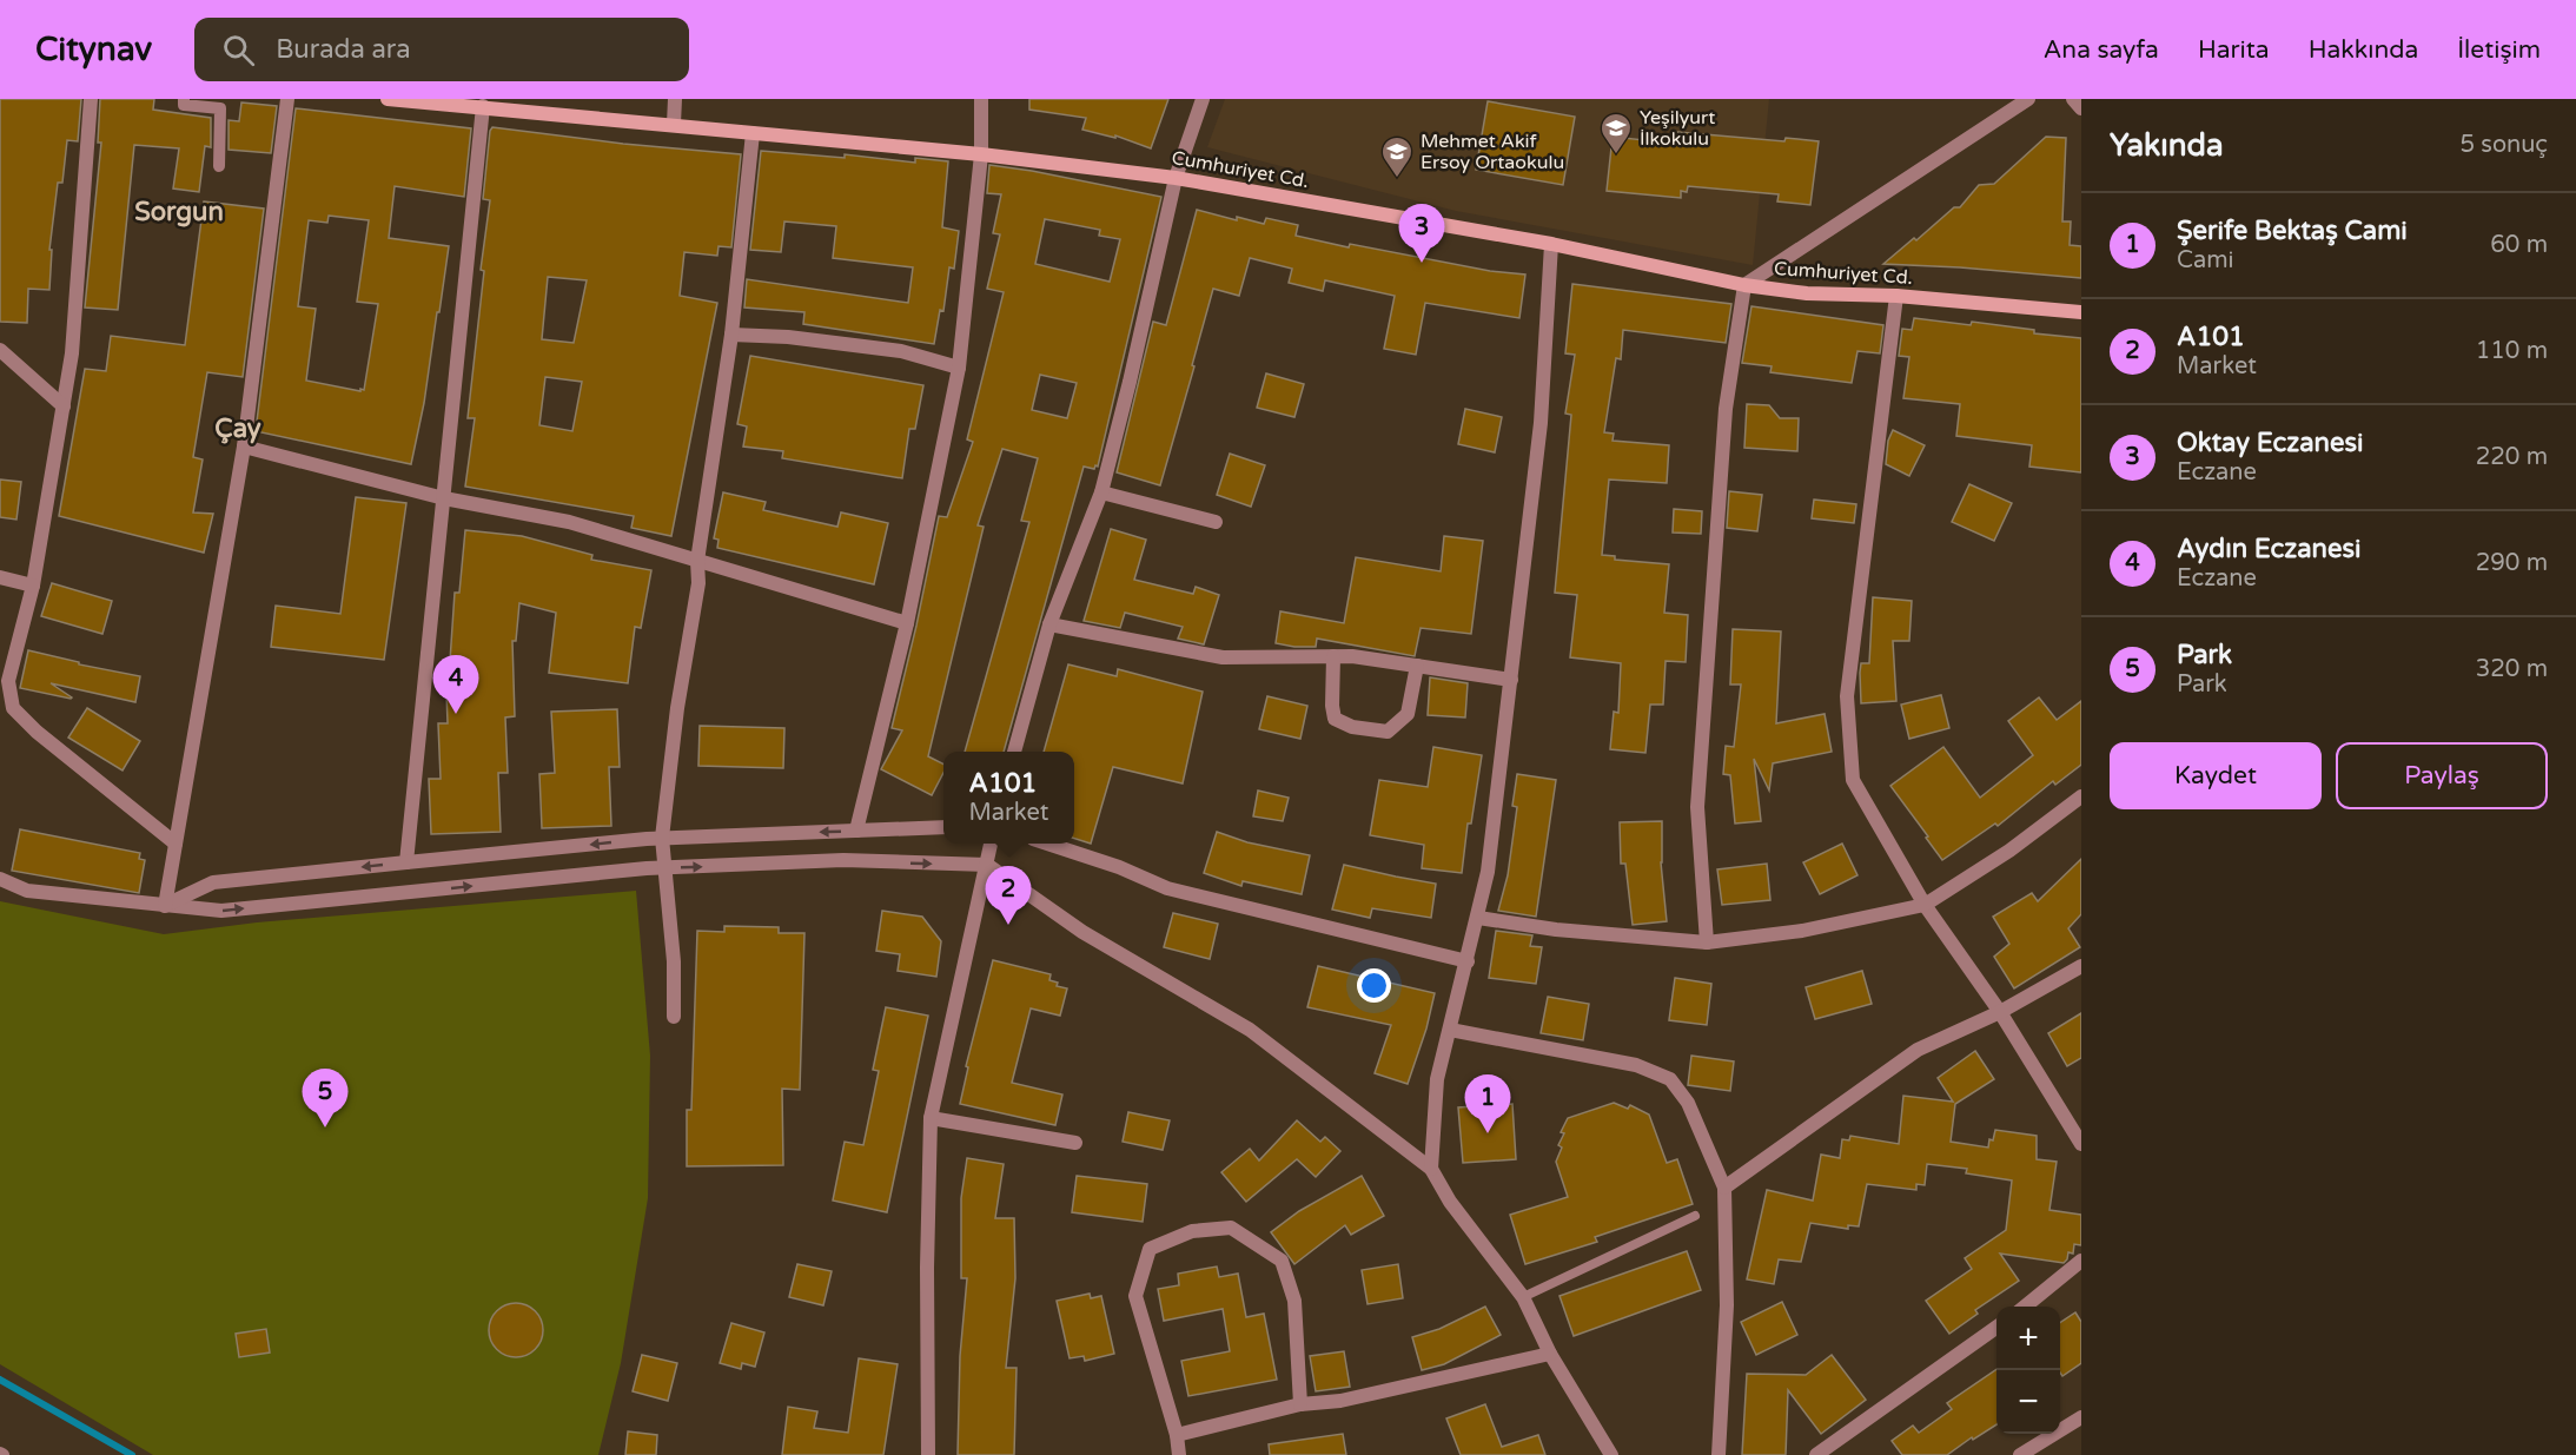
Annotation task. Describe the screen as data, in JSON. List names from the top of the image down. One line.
{"streets":{"main road":["Cumhuriyet Cd."]},"districts":["Sorgun","Çay"],"places":{"school or university":["Yeşilyurt İlkokulu","Mehmet Akif Ersoy Ortaokulu"]},"page":{"header":"Citynav","search":"Burada ara","nav":["Ana sayfa","Harita","Hakkında","İletişim"],"heading":["Yakında","5 sonuç"],"list":[{"mark":"1","name":"Şerife Bektaş Cami","note":"Cami","value":"60 m"},{"mark":"2","name":"A101","note":"Market","value":"110 m"},{"mark":"3","name":"Oktay Eczanesi","note":"Eczane","value":"220 m"},{"mark":"4","name":"Aydın Eczanesi","note":"Eczane","value":"290 m"},{"mark":"5","name":"Park","note":"Park","value":"320 m"}],"pins":["3","4","2","5","1"],"buttons":["Kaydet","Paylaş"],"popup":["A101","Market"],"map_buttons":["+","−"]}}
